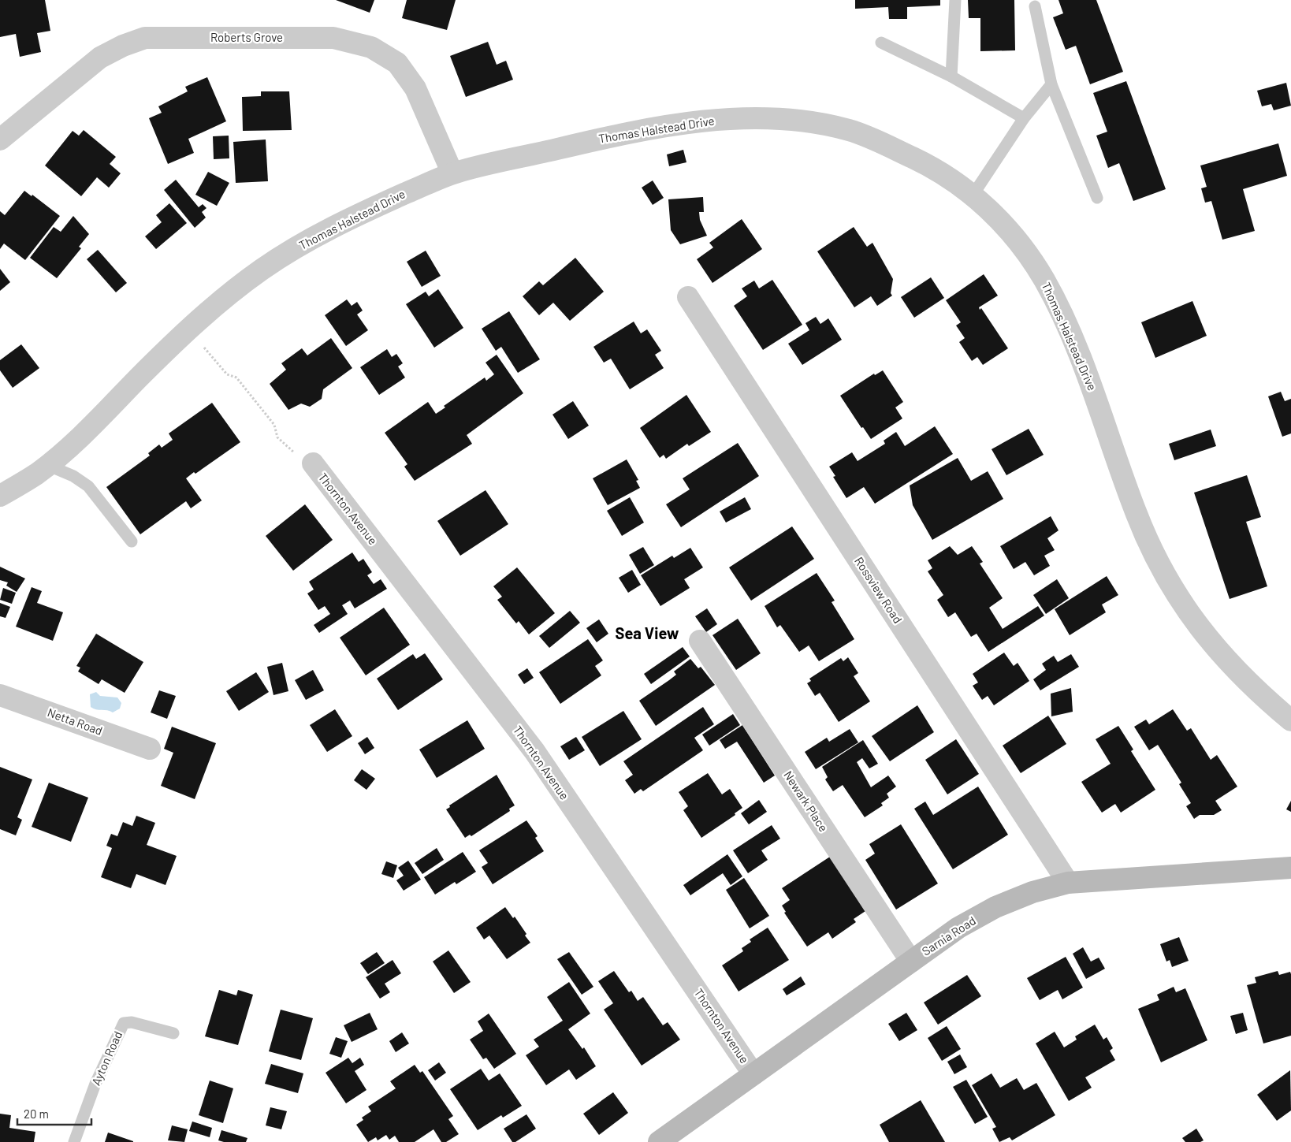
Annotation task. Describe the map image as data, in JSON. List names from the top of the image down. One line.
{"streets":{"main road":["Sarnia Road"],"street":["Roberts Grove","Thomas Halstead Drive","Thornton Avenue","Rossview Road","Netta Road","Newark Place"],"lane":["Ayton Road"]},"crossings":[["Roberts Grove","Thomas Halstead Drive"],["Thornton Avenue","Sarnia Road"],["Rossview Road","Sarnia Road"],["Newark Place","Sarnia Road"]],"districts":["Sea View"],"scale_bar":"20 m"}
